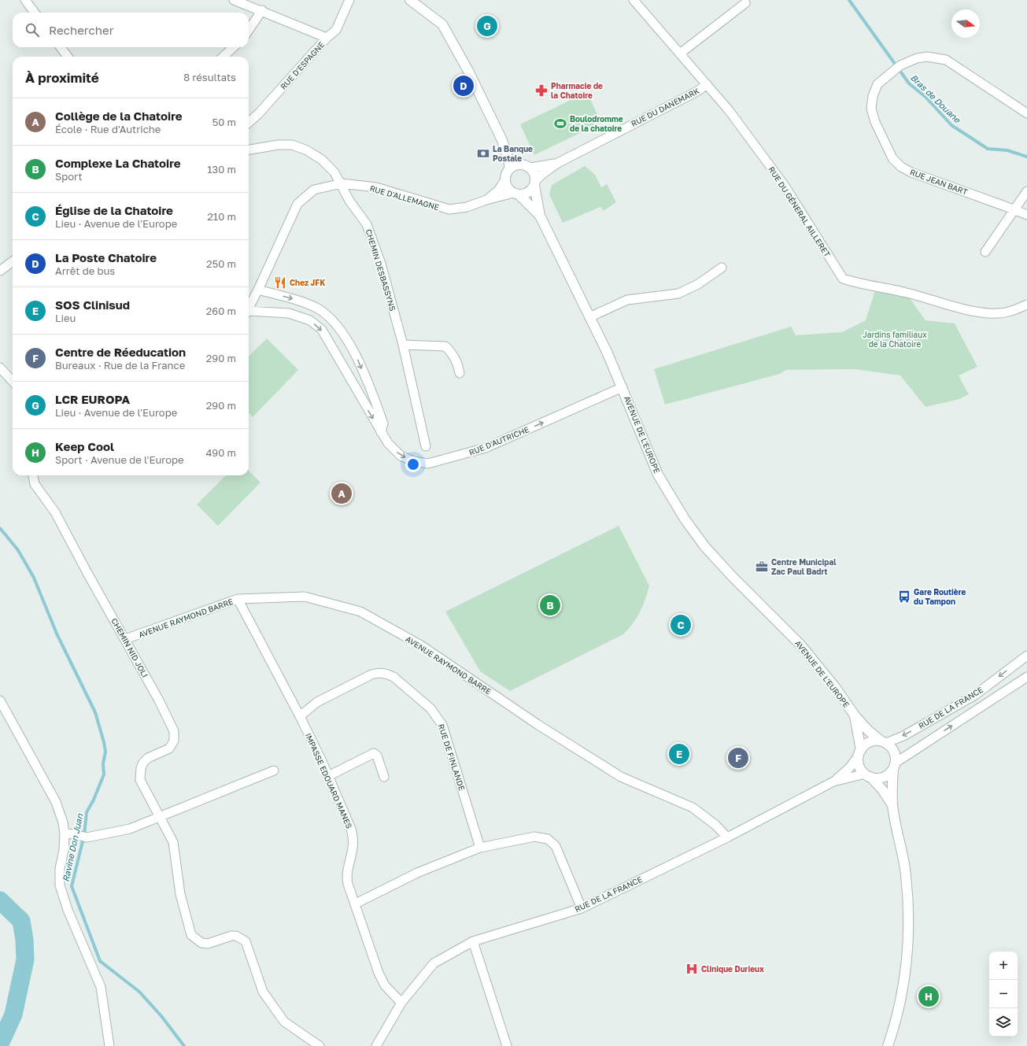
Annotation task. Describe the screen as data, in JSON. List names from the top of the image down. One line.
{"streets":{"street":["RUE D'ESPAGNE","RUE DU DANEMARK","RUE JEAN BART","RUE D'ALLEMAGNE","RUE DU GÉNERAL AILLERET","CHEMIN DESBASSYNS","AVENUE DE L'EUROPE","RUE D'AUTRICHE","AVENUE RAYMOND BARRE","CHEMIN NID JOLI","RUE DE LA FRANCE","RUE DE FINLANDE","IMPASSE EDOUARD MANES"]},"crossings":[["RUE DU DANEMARK","RUE D'ALLEMAGNE"],["RUE DU DANEMARK","RUE DU GÉNERAL AILLERET"],["RUE DU DANEMARK","AVENUE DE L'EUROPE"],["RUE D'ALLEMAGNE","CHEMIN DESBASSYNS"],["RUE D'ALLEMAGNE","AVENUE DE L'EUROPE"],["AVENUE DE L'EUROPE","RUE D'AUTRICHE"],["AVENUE DE L'EUROPE","RUE DE LA FRANCE"],["AVENUE RAYMOND BARRE","CHEMIN NID JOLI"],["AVENUE RAYMOND BARRE","RUE DE LA FRANCE"],["AVENUE RAYMOND BARRE","IMPASSE EDOUARD MANES"],["RUE DE LA FRANCE","IMPASSE EDOUARD MANES"],["RUE DE FINLANDE","IMPASSE EDOUARD MANES"]],"one_way":["RUE D'AUTRICHE"],"water":["Bras de Douane","Ravine Don Juan"],"parks":["Jardins familiaux de la Chatoire"],"places":{"pharmacy":["Pharmacie de la Chatoire"],"sports":["Boulodromme de la chatoire"],"bank":["La Banque Postale"],"restaurant":["Chez JFK"],"office":["Centre Municipal Zac Paul Badrt"],"bus stop":["Gare Routière du Tampon"],"hospital":["Clinique Durieux"]},"north":"right","page":{"search":"Rechercher","pins":["G","D","A","B","C","E","F","H"],"heading":["À proximité","8 résultats"],"list":[{"mark":"A","name":"Collège de la Chatoire","note":"École · Rue d'Autriche","value":"50 m"},{"mark":"B","name":"Complexe La Chatoire","note":"Sport","value":"130 m"},{"mark":"C","name":"Église de la Chatoire","note":"Lieu · Avenue de l'Europe","value":"210 m"},{"mark":"D","name":"La Poste Chatoire","note":"Arrêt de bus","value":"250 m"},{"mark":"E","name":"SOS Clinisud","note":"Lieu","value":"260 m"},{"mark":"F","name":"Centre de Réeducation","note":"Bureaux · Rue de la France","value":"290 m"},{"mark":"G","name":"LCR EUROPA","note":"Lieu · Avenue de l'Europe","value":"290 m"},{"mark":"H","name":"Keep Cool","note":"Sport · Avenue de l'Europe","value":"490 m"}],"map_buttons":["+","−"]}}
